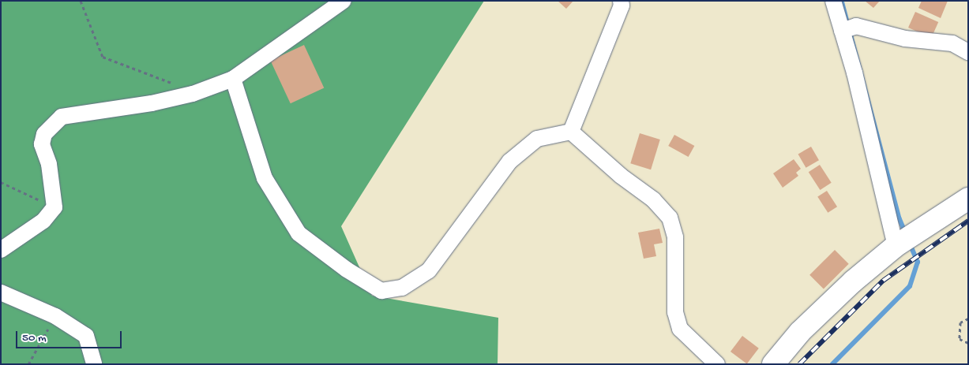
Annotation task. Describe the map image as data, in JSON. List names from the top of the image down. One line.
{"scale_bar":"50 m"}
